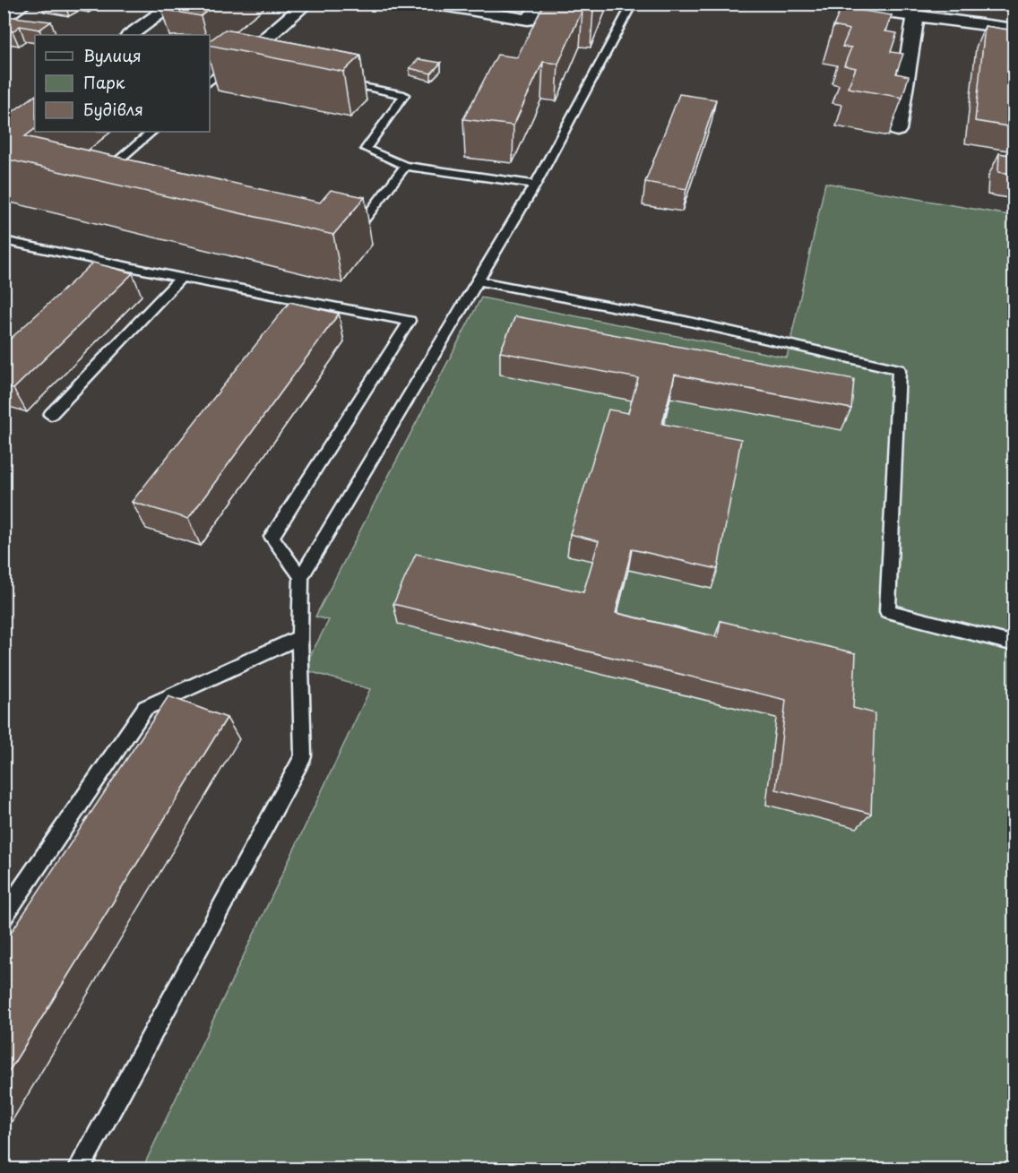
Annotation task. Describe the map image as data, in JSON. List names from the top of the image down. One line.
{"legend":["Вулиця","Парк","Будівля"]}
